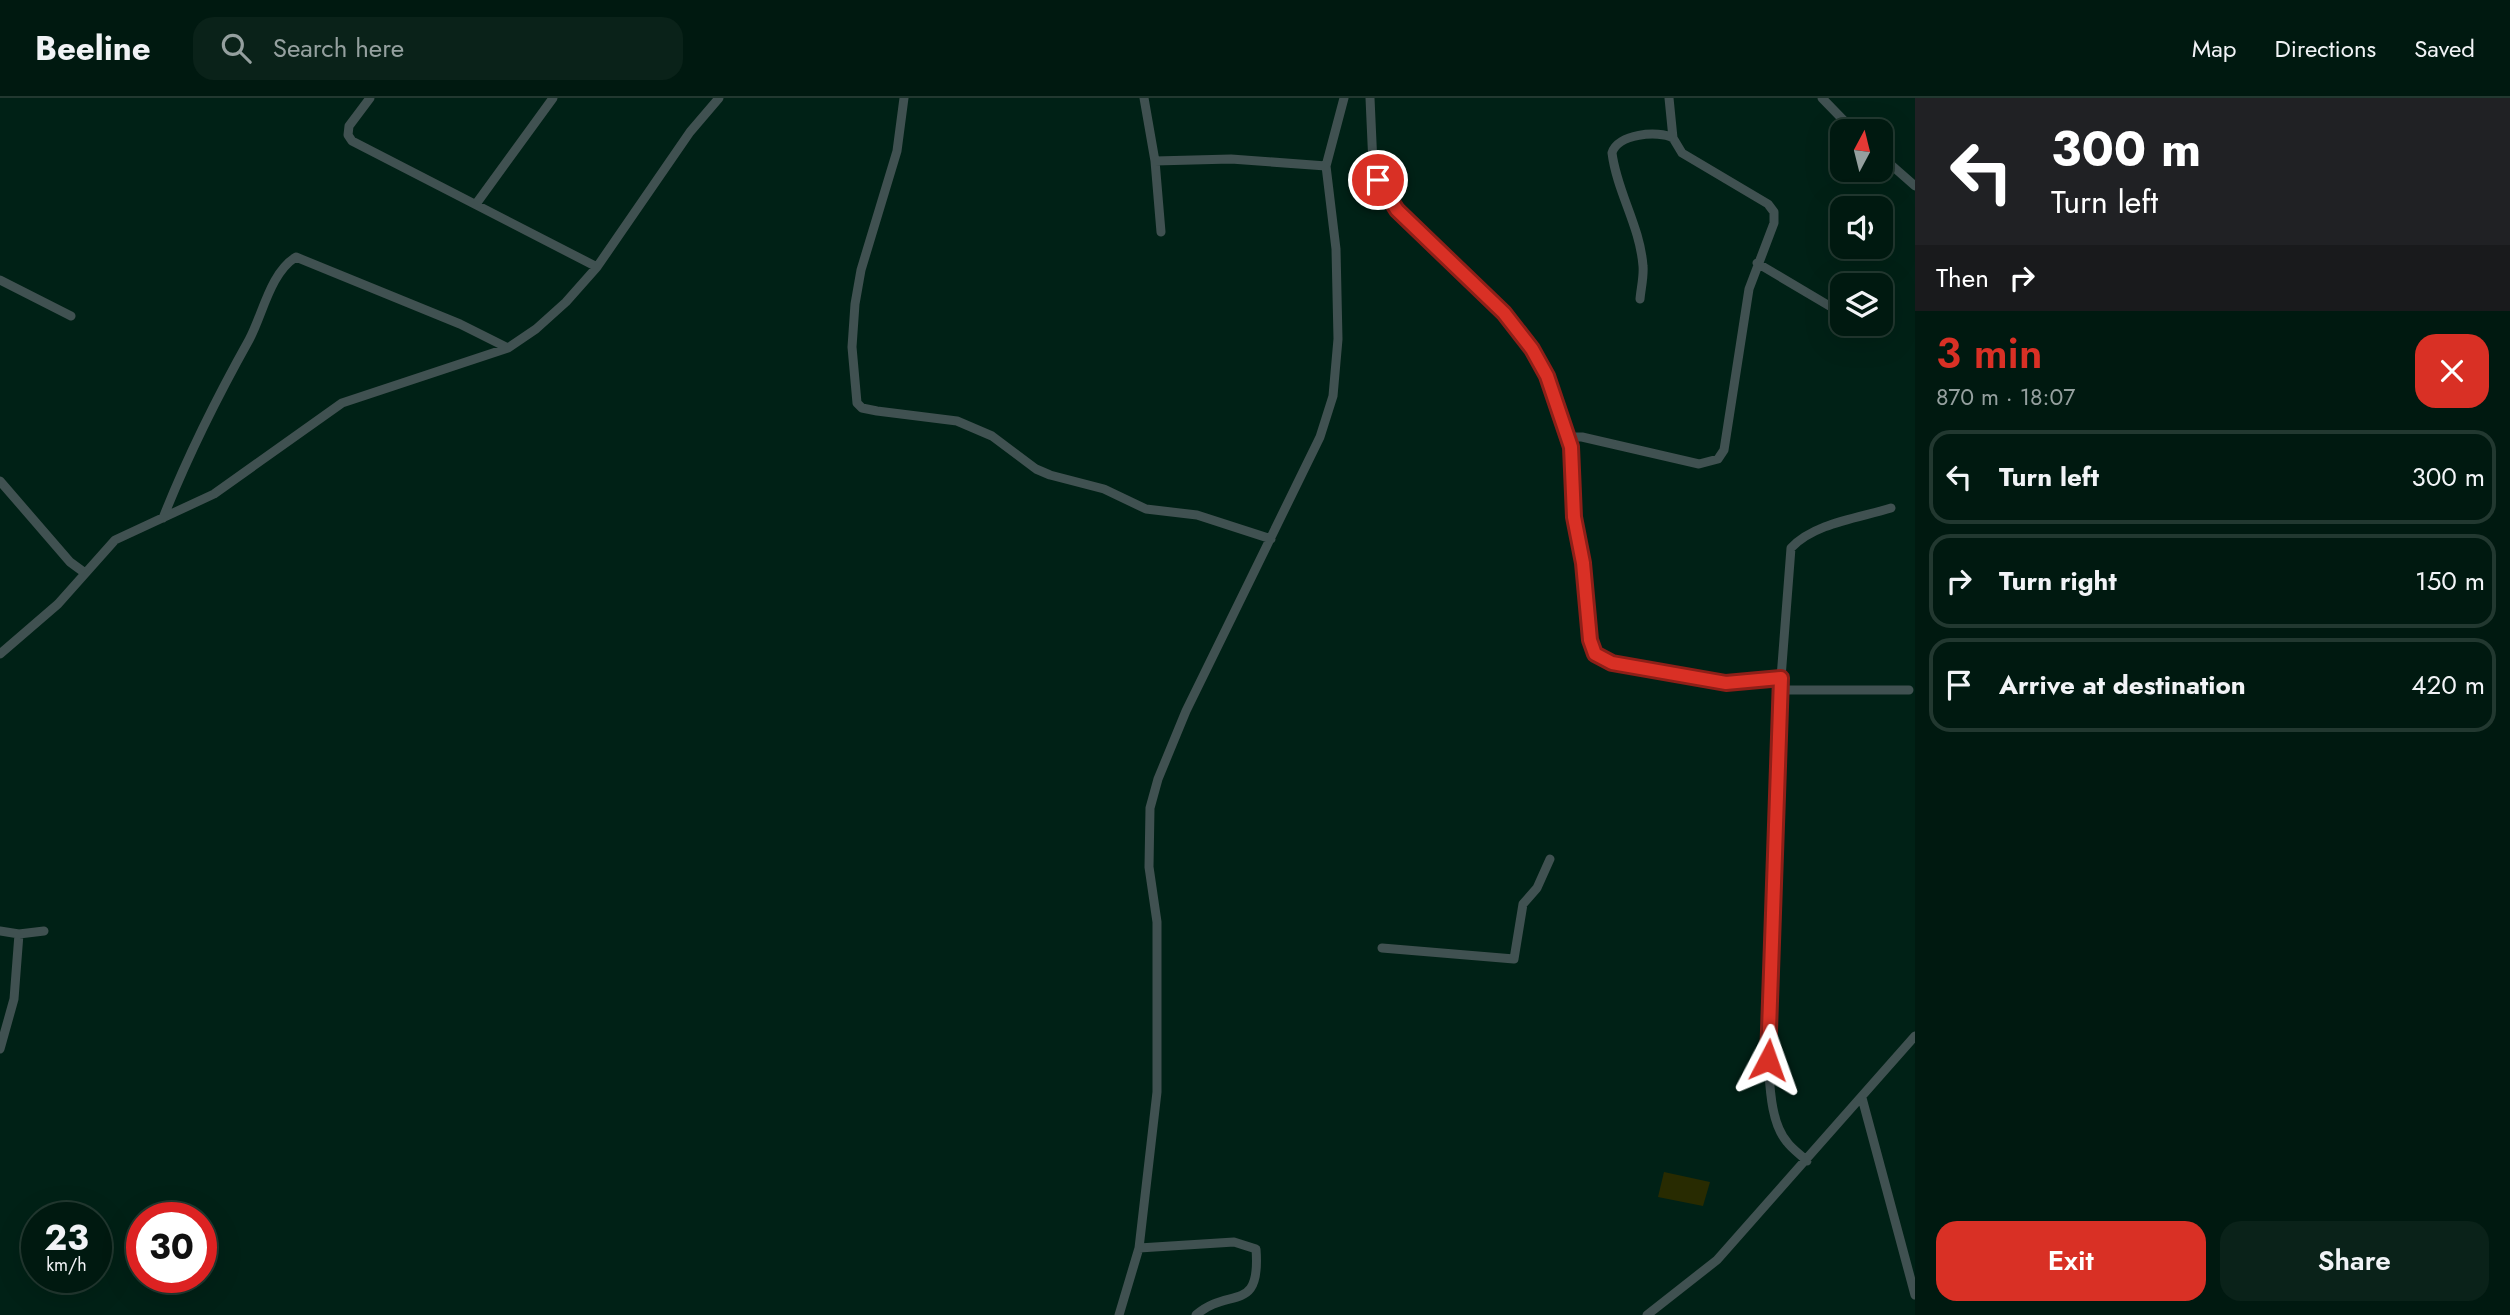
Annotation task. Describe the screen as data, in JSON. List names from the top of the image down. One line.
{"north":"top","page":{"header":"Beeline","search":"Search here","nav":["Map","Directions","Saved"],"turn":["300 m","Turn left"],"then":"Then","heading":["3 min","870 m · 18:07"],"list":[{"name":"Turn left","value":"300 m"},{"name":"Turn right","value":"150 m"},{"name":"Arrive at destination","value":"420 m"}],"speed":"23 km/h","limit":"30","buttons":["Exit","Share"]}}
